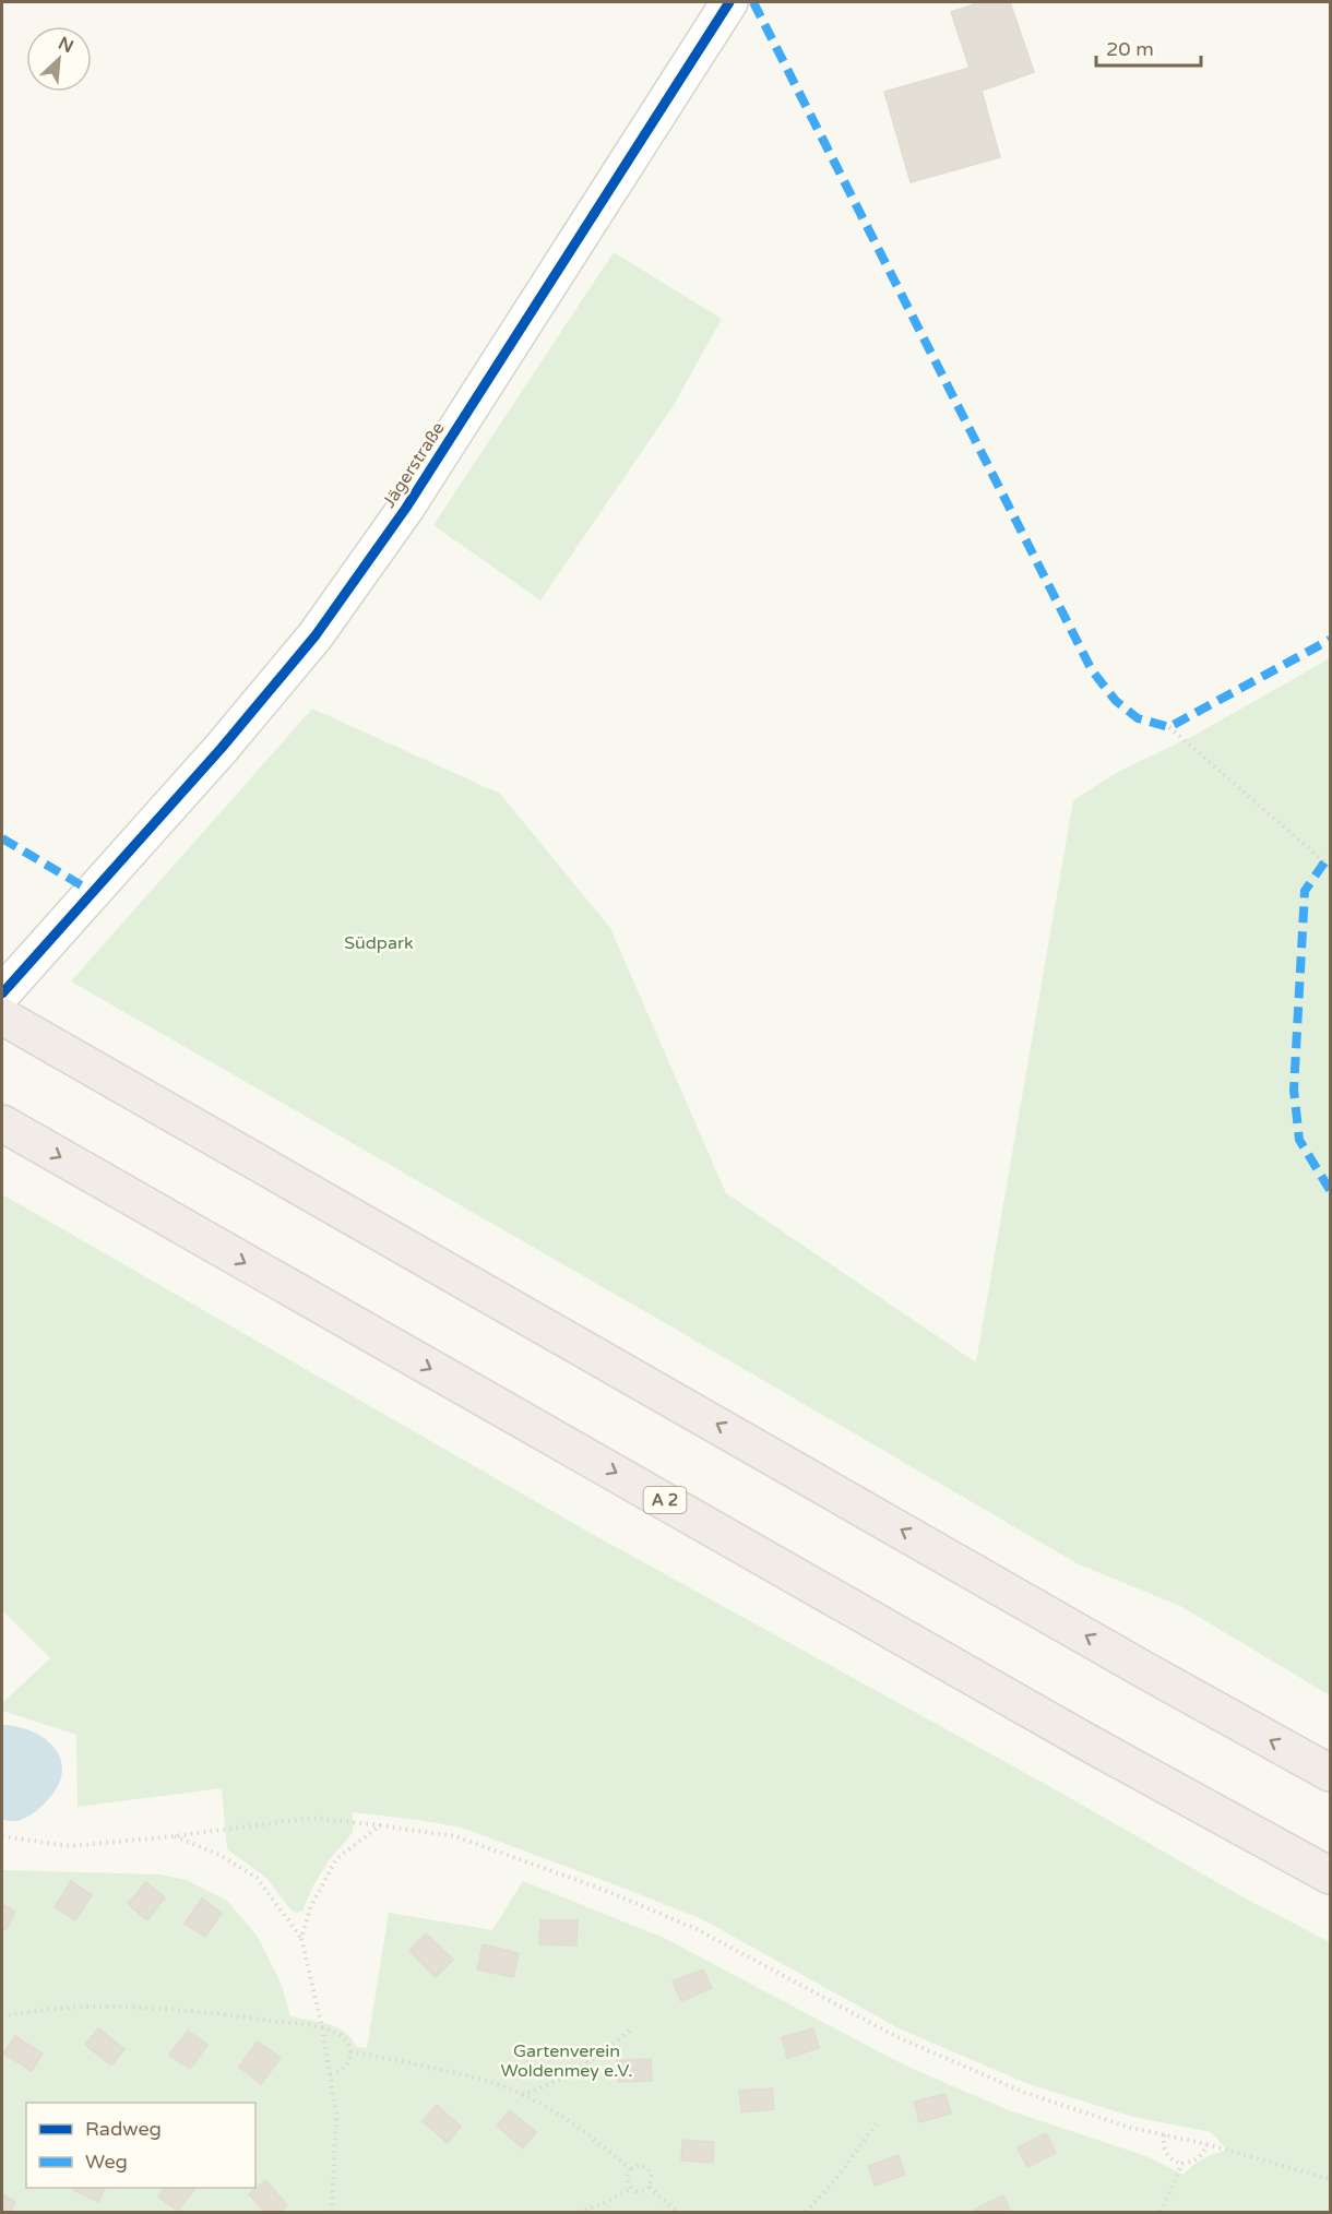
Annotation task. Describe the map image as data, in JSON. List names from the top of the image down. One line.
{"streets":{"highway":["A 2"],"street":["Jägerstraße"]},"parks":["Südpark","Gartenverein Woldenmey e.V."],"legend":["Radweg","Weg"],"scale_bar":"20 m","north":"top right"}
